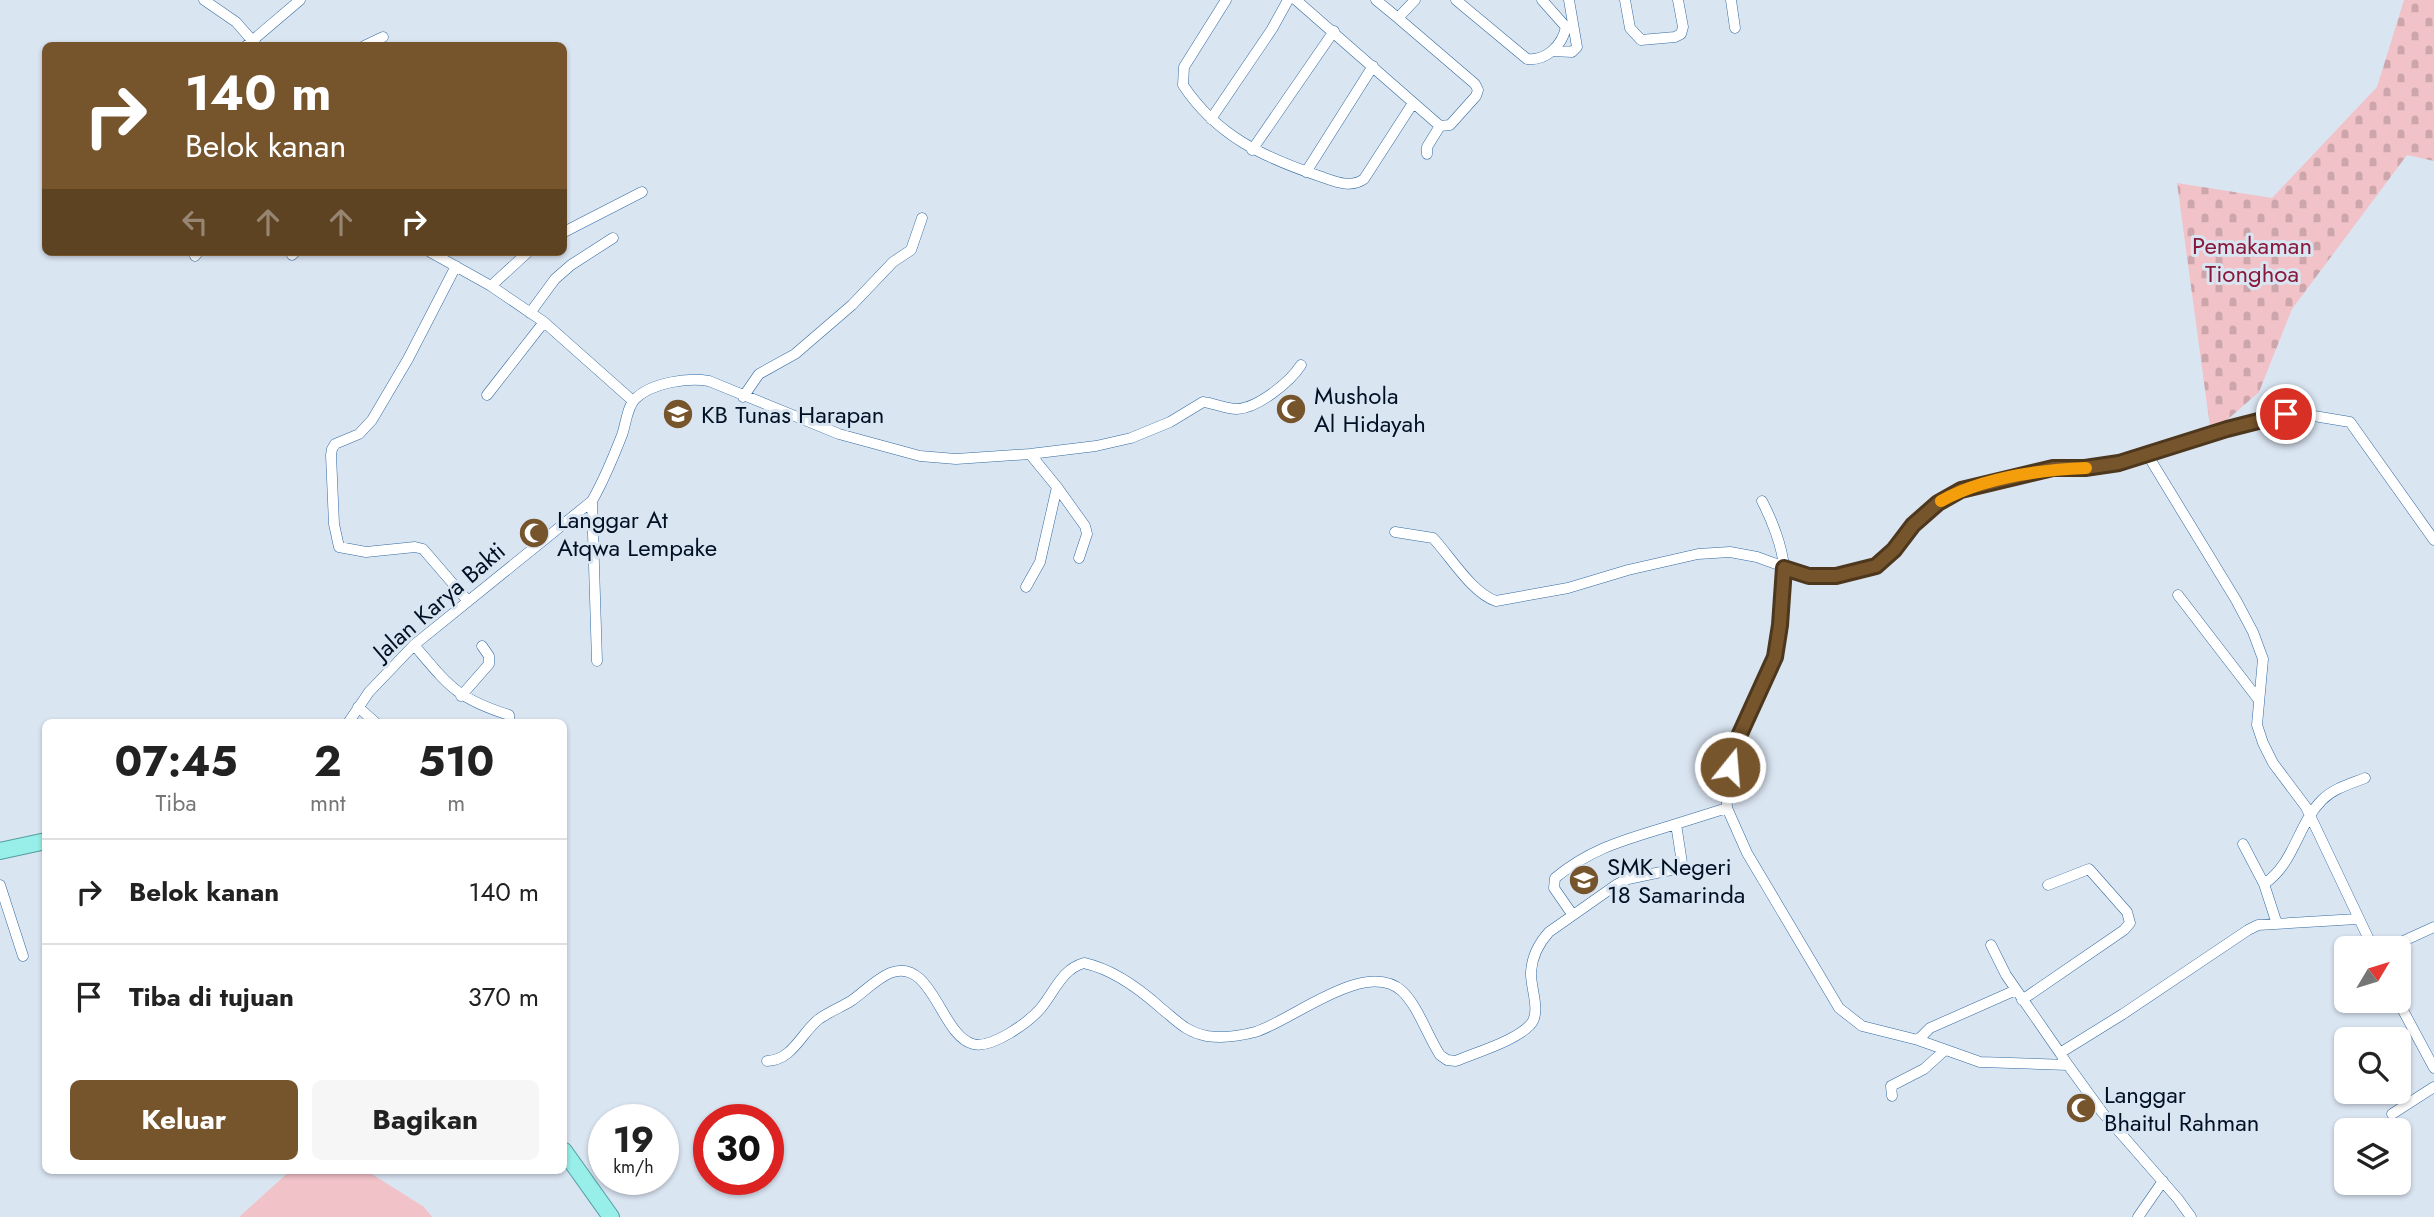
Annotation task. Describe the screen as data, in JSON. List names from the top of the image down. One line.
{"streets":{"street":["Jalan Karya Bakti"]},"parks":["Pemakaman Tionghoa"],"places":{"mosque":["Mushola Al Hidayah","Langgar At Atqwa Lempake","Langgar Bhaitul Rahman"],"school or university":["KB Tunas Harapan","SMK Negeri 18 Samarinda"]},"north":"top right","page":{"turn":["140 m","Belok kanan"],"eta":["07:45","Tiba","2","mnt","510","m"],"list":[{"name":"Belok kanan","value":"140 m"},{"name":"Tiba di tujuan","value":"370 m"}],"buttons":["Keluar","Bagikan"],"speed":"19 km/h","limit":"30"}}
